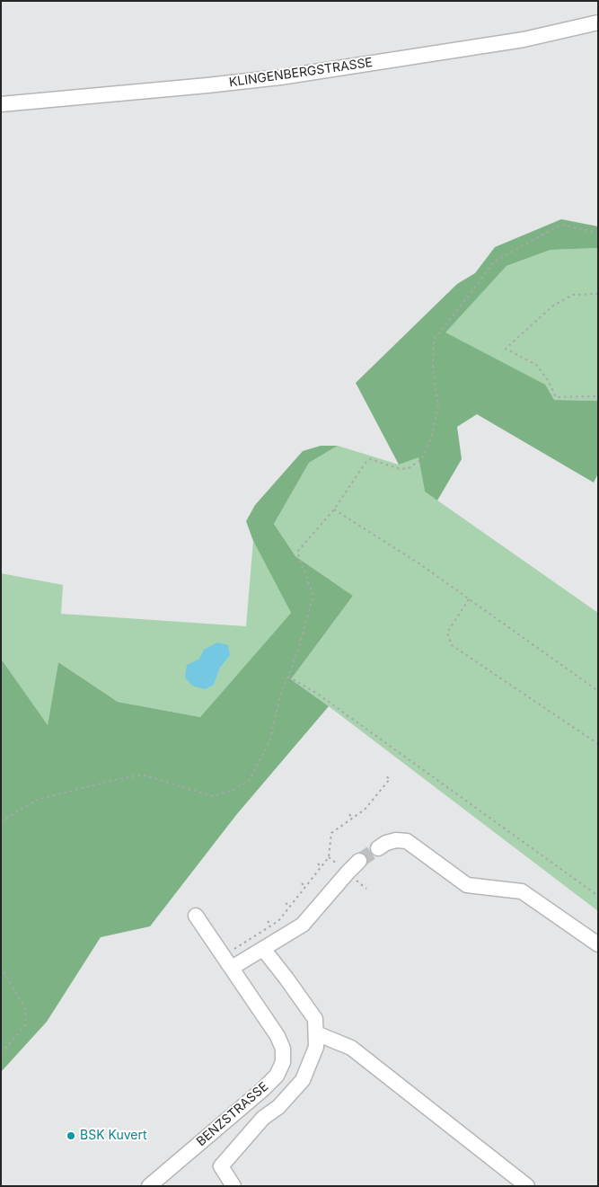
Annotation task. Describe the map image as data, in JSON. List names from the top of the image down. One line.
{"streets":{"street":["KLINGENBERGSTRASSE","BENZSTRASSE"]},"places":["BSK Kuvert"]}
